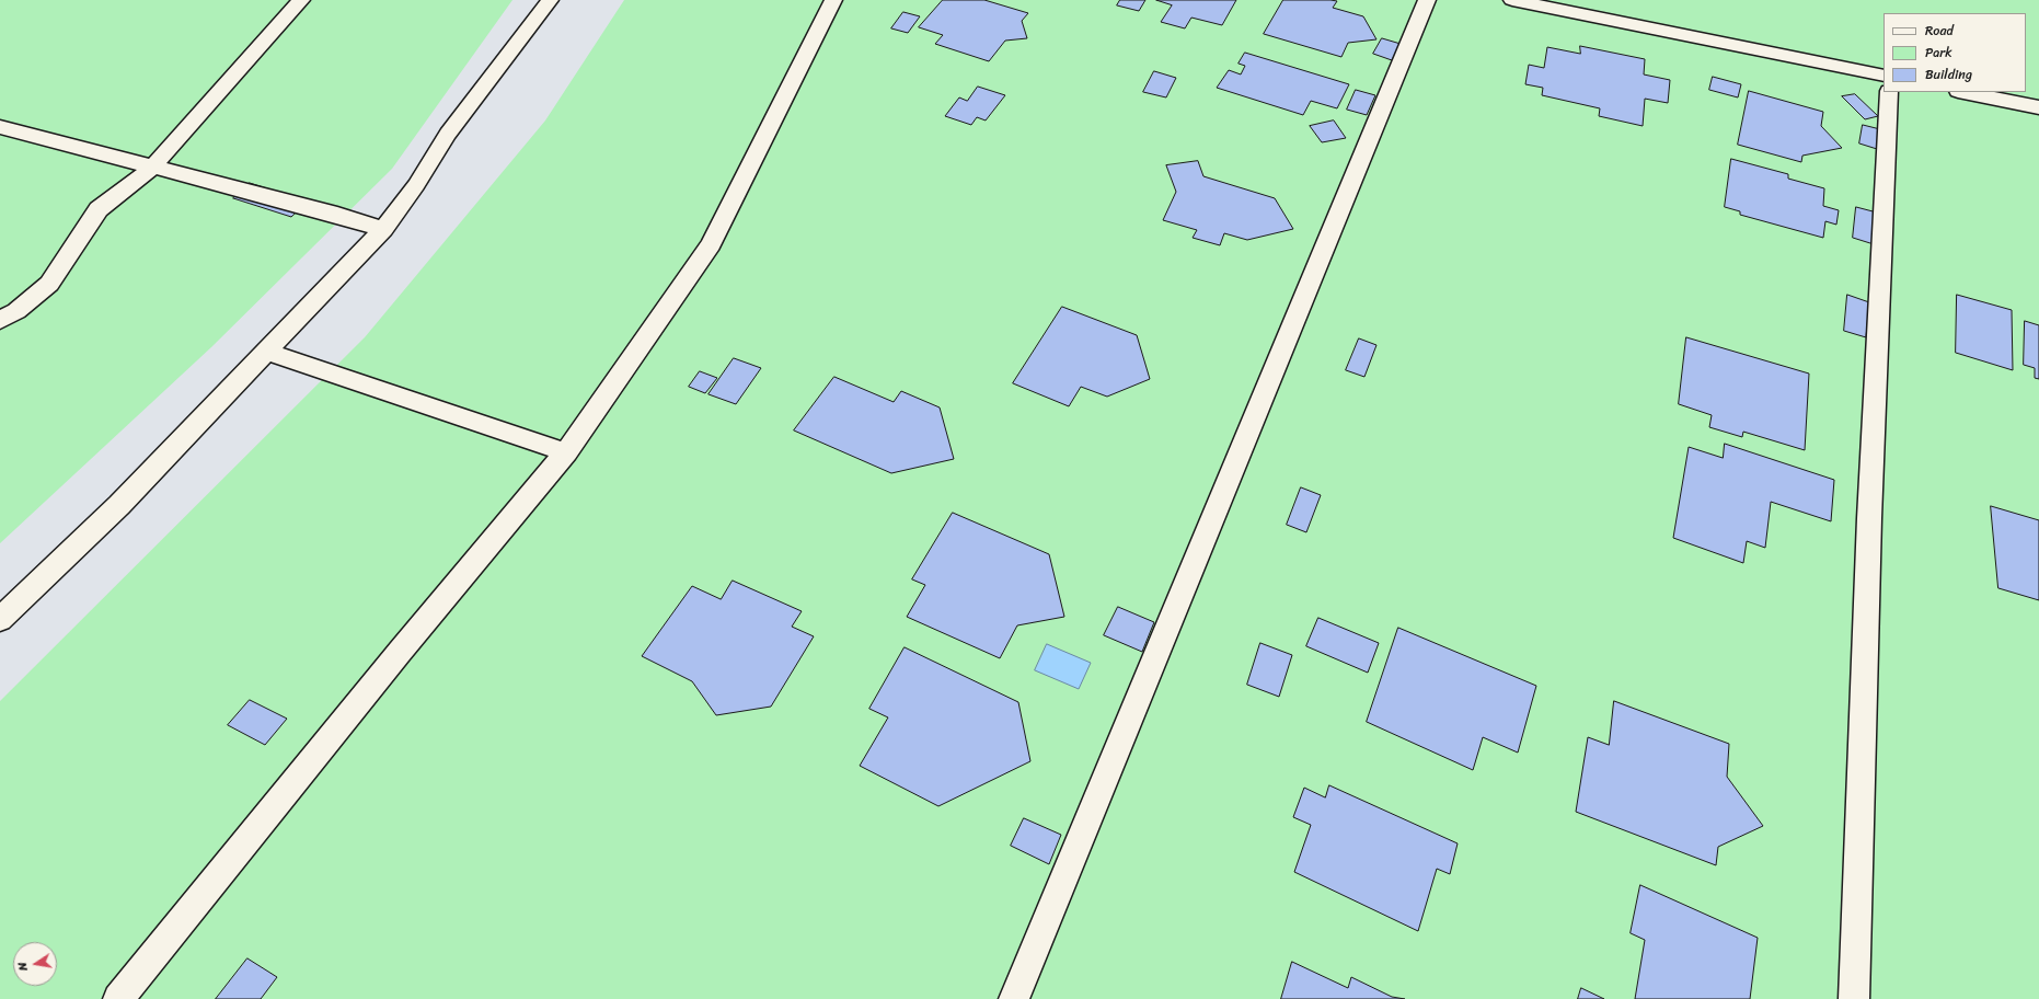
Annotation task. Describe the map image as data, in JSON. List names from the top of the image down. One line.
{"legend":["Road","Park","Building"],"north":"left"}
